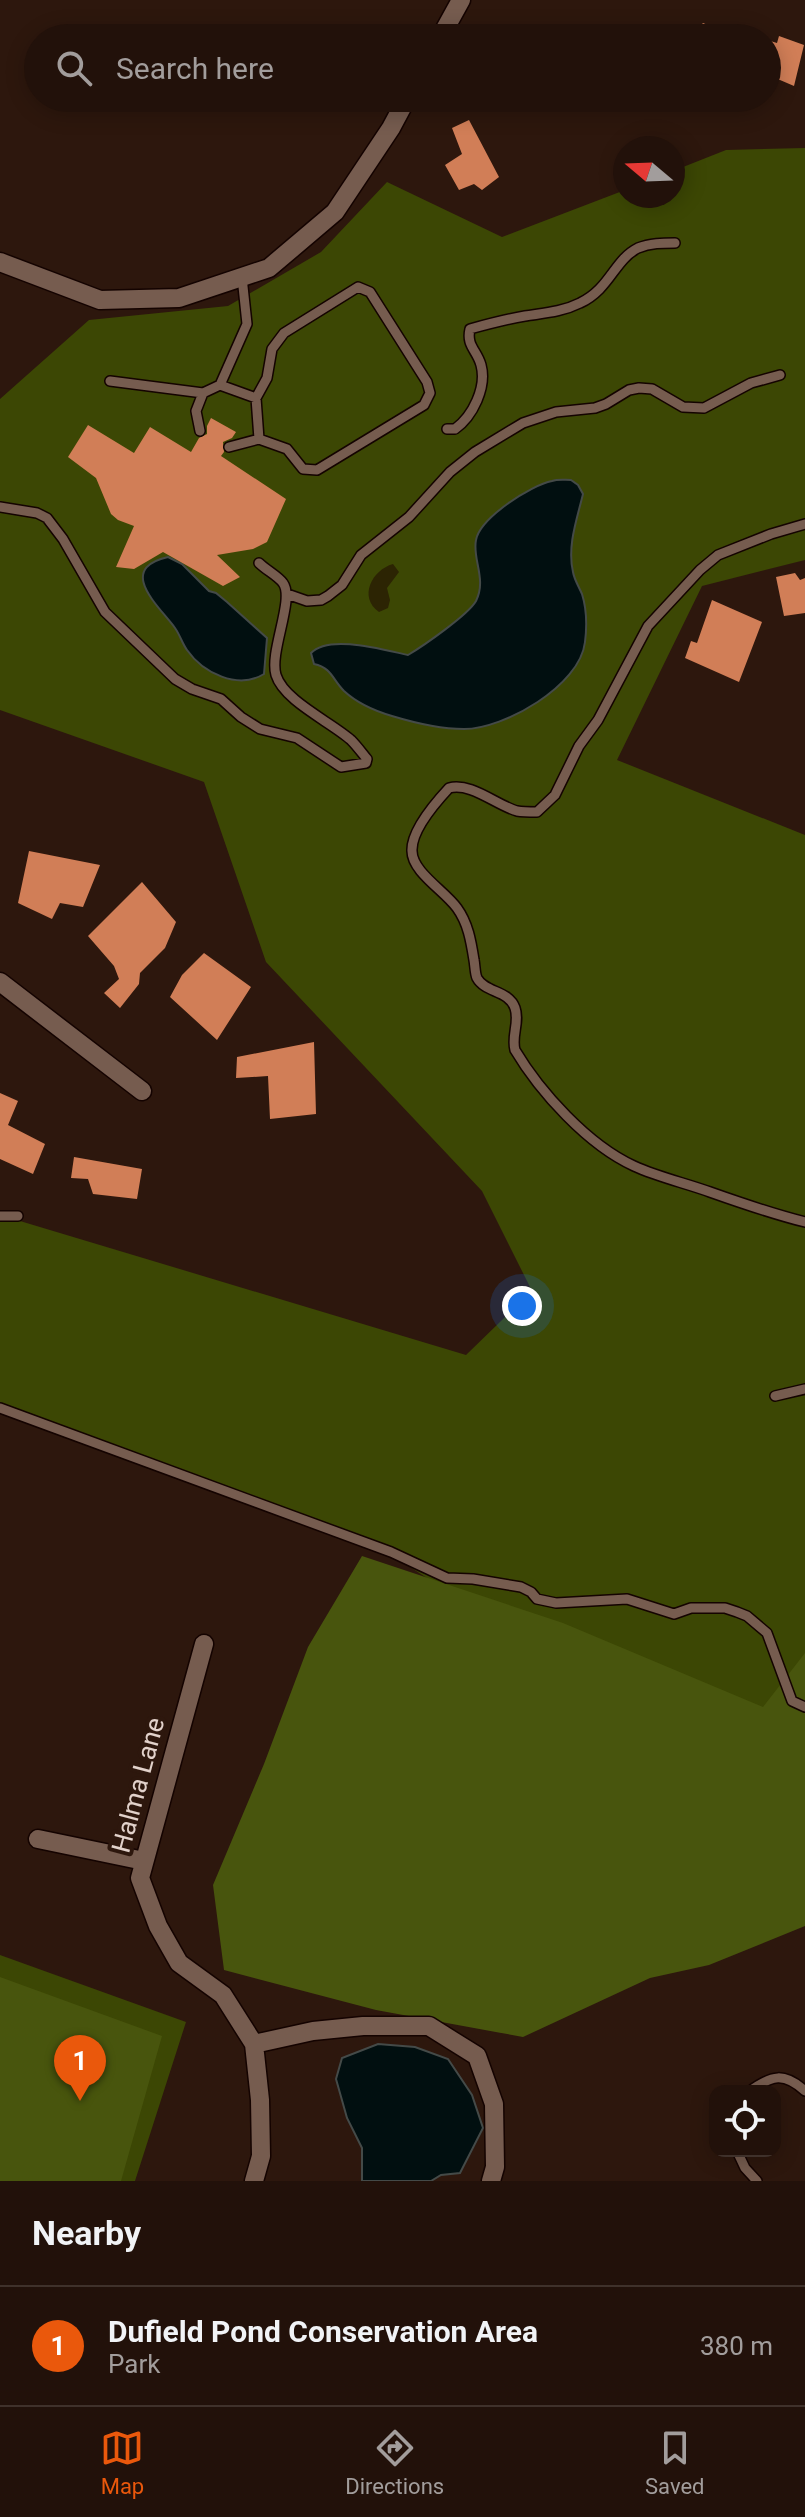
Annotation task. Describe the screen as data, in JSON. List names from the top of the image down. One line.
{"streets":{"street":["Halma Lane"]},"north":"left","page":{"search":"Search here","pins":"1","heading":"Nearby","list":[{"mark":"1","name":"Dufield Pond Conservation Area","note":"Park","value":"380 m"}],"nav":["Map","Directions","Saved"]}}
